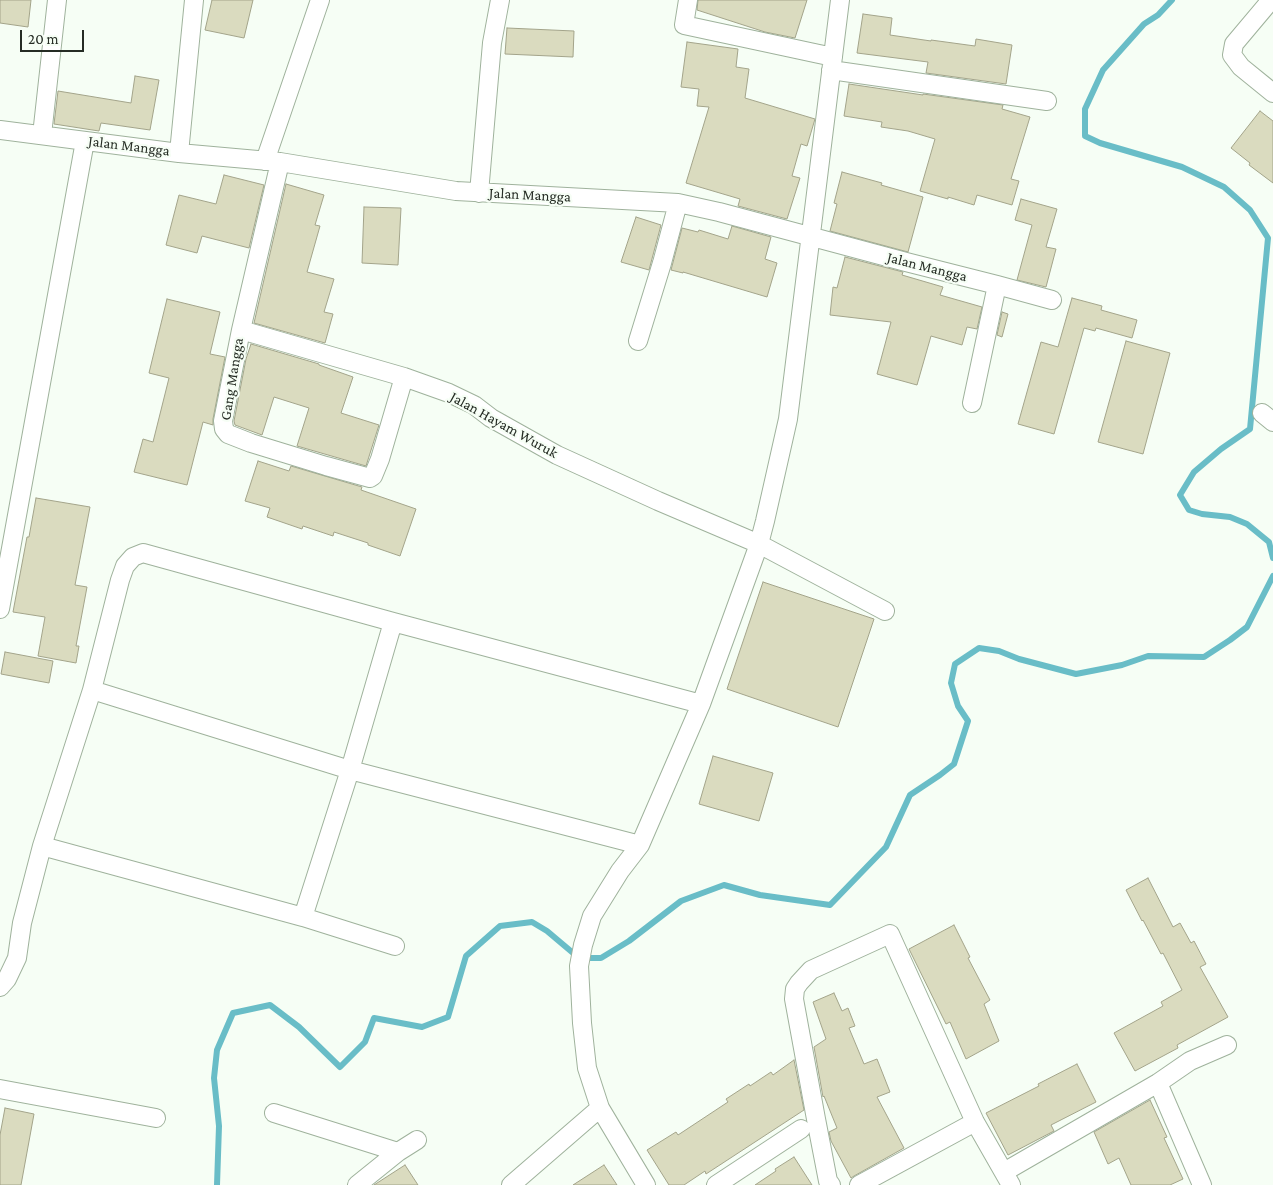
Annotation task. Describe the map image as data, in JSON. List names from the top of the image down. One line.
{"streets":{"street":["Jalan Mangga","Gang Mangga","Jalan Hayam Wuruk"]},"crossings":[["Jalan Mangga","Gang Mangga"],["Gang Mangga","Jalan Hayam Wuruk"]],"scale_bar":"20 m"}
